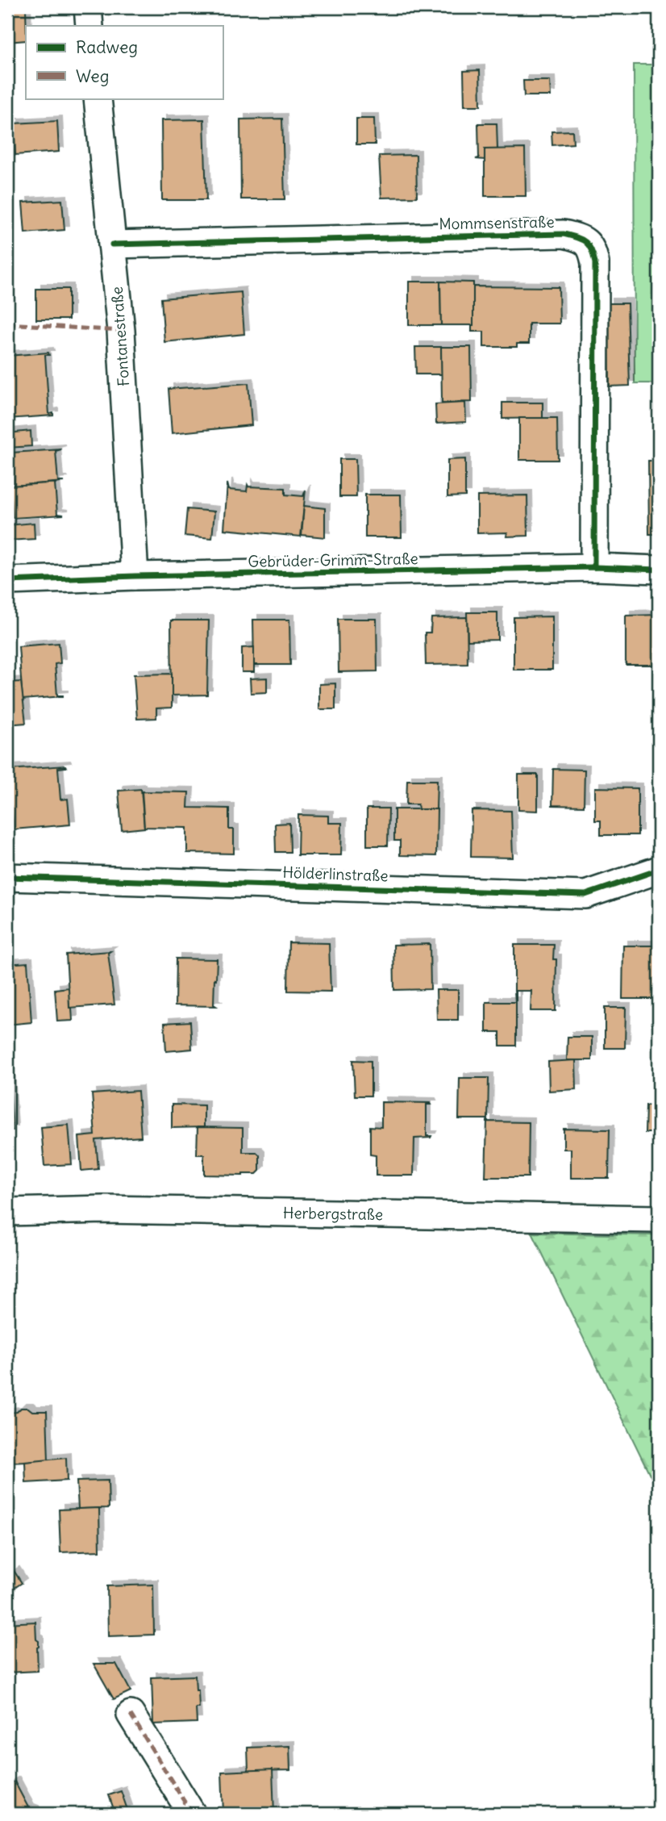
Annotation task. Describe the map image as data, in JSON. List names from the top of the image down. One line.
{"streets":{"street":["Mommsenstraße","Fontanestraße","Gebrüder-Grimm-Straße","Hölderlinstraße","Herbergstraße"]},"crossings":[["Mommsenstraße","Fontanestraße"],["Mommsenstraße","Gebrüder-Grimm-Straße"],["Fontanestraße","Gebrüder-Grimm-Straße"]],"legend":["Radweg","Weg"]}
